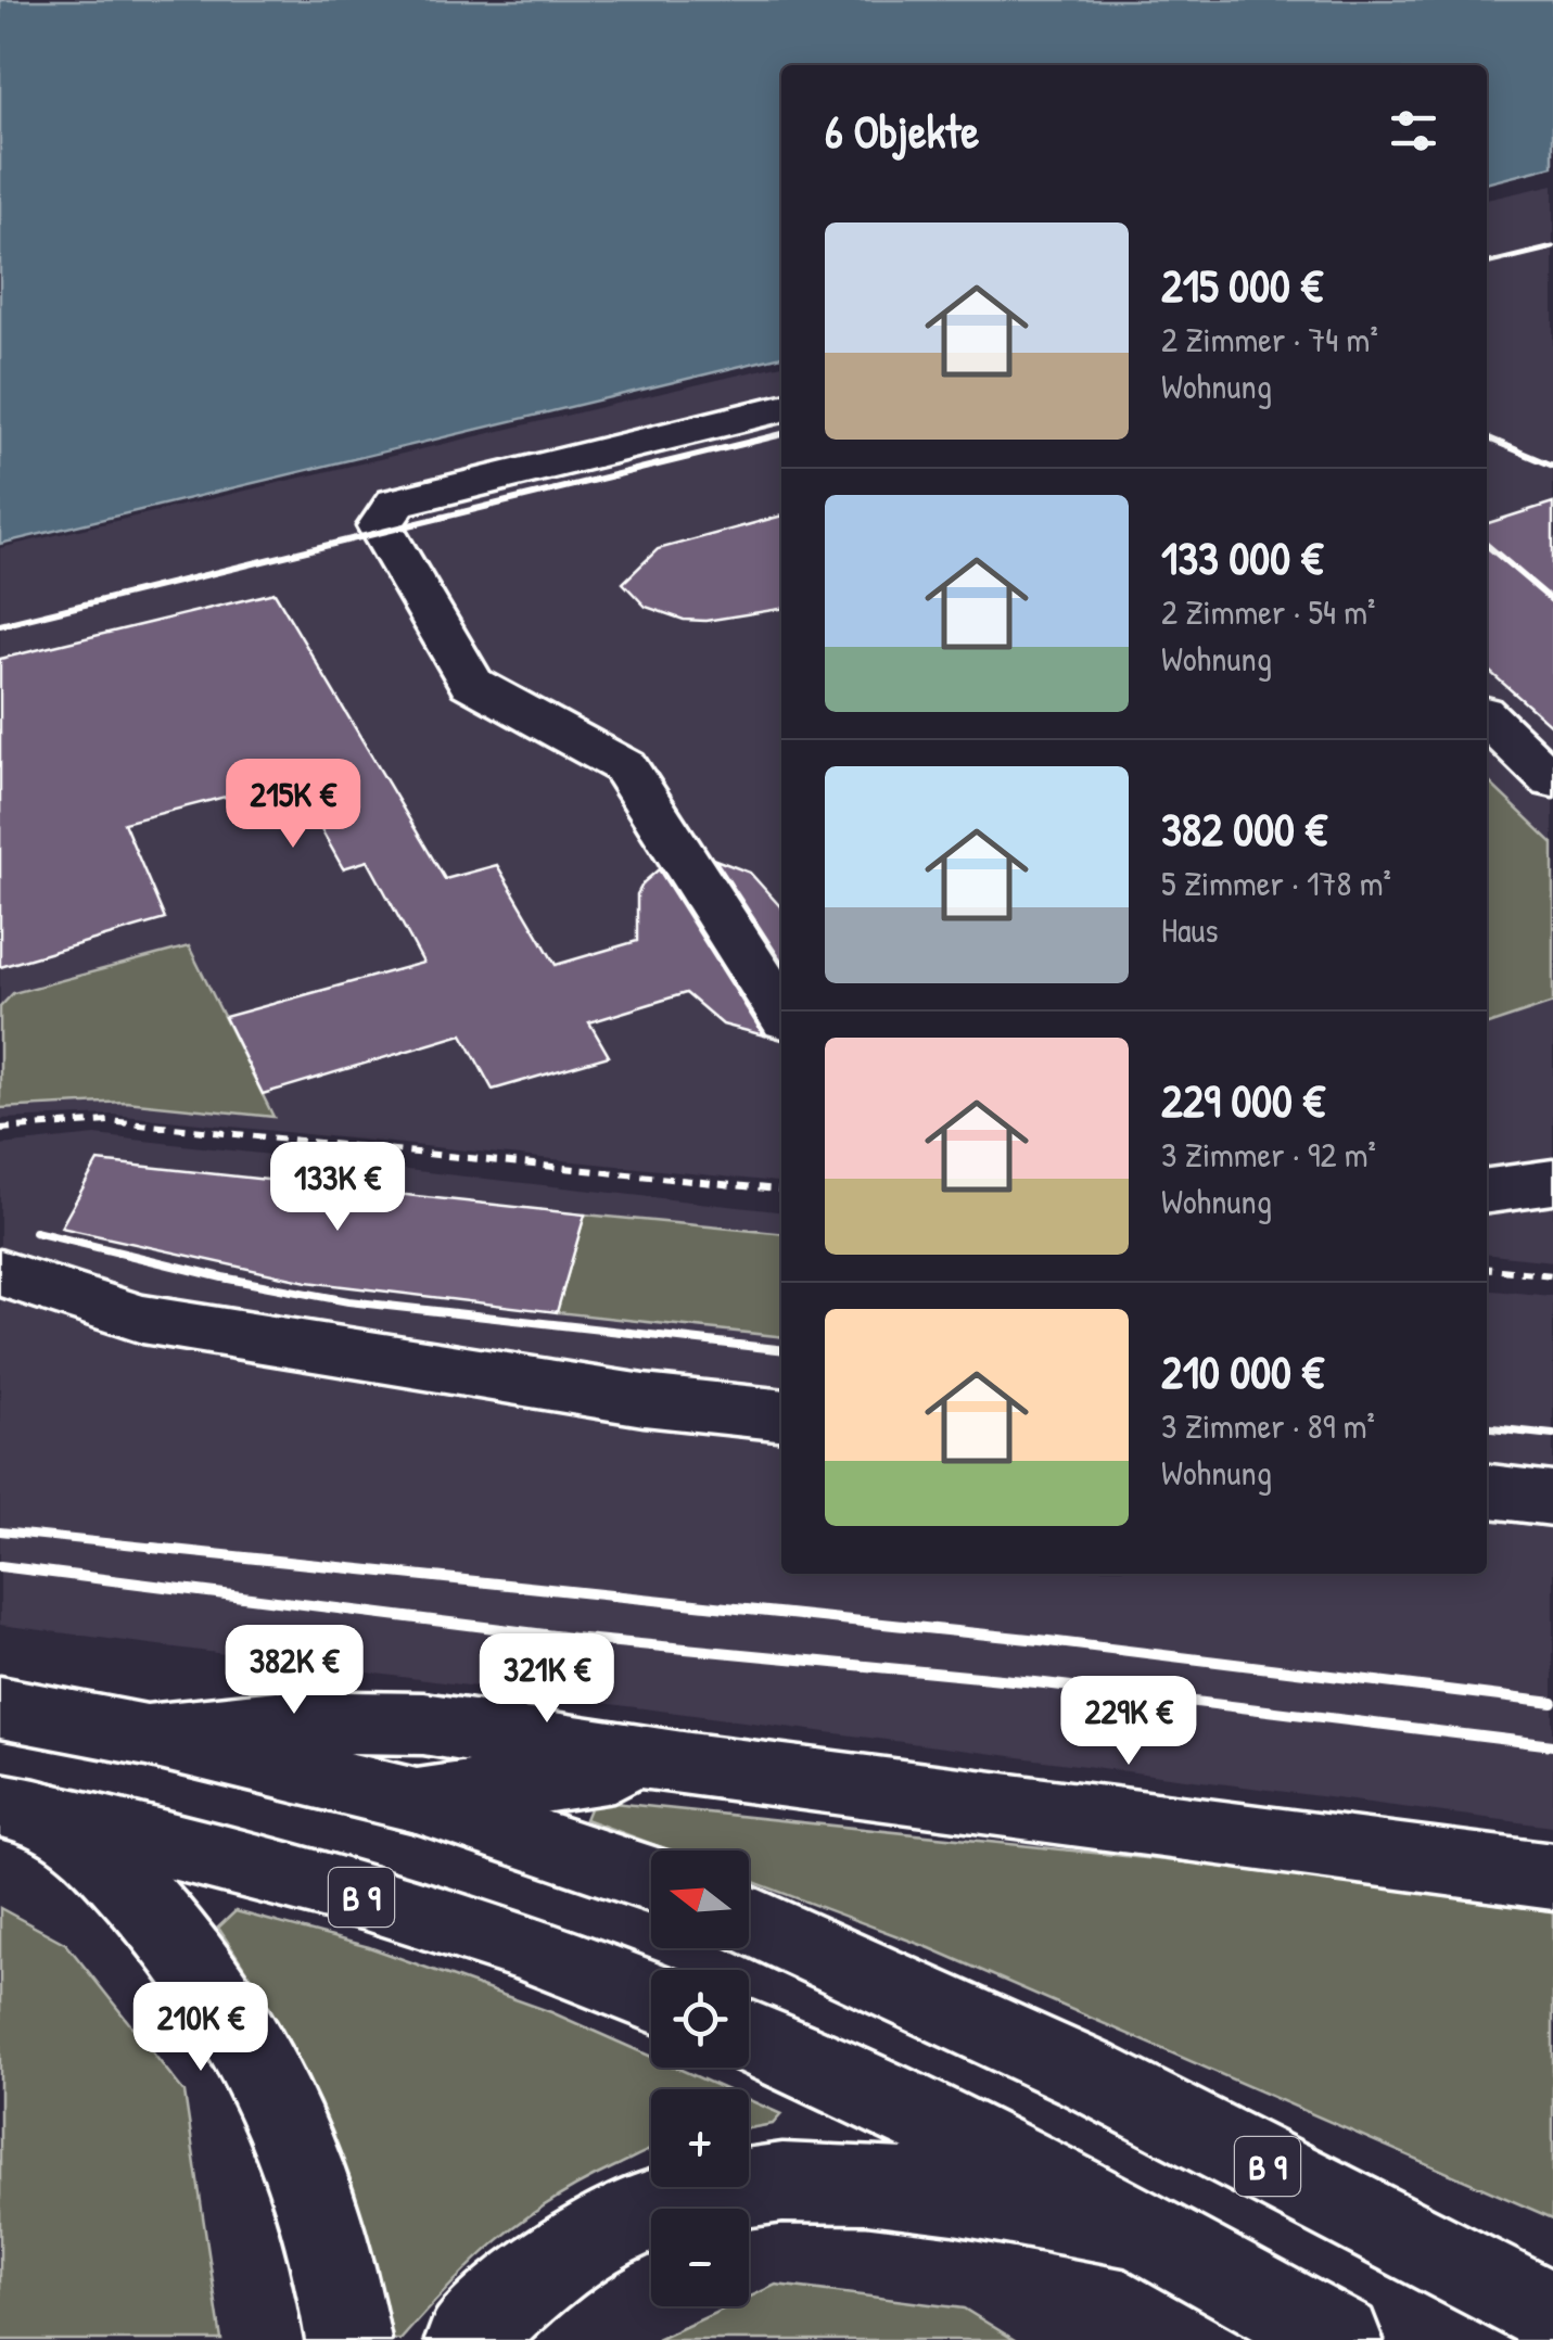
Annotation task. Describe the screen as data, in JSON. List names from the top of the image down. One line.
{"streets":{"main road":["B 9"]},"north":"left","page":{"heading":"6 Objekte","list":[{"name":"215 000 €","note":"2 Zimmer · 74 m² · Wohnung"},{"name":"133 000 €","note":"2 Zimmer · 54 m² · Wohnung"},{"name":"382 000 €","note":"5 Zimmer · 178 m² · Haus"},{"name":"229 000 €","note":"3 Zimmer · 92 m² · Wohnung"},{"name":"210 000 €","note":"3 Zimmer · 89 m² · Wohnung"}],"price":["215K €","133K €","382K €","321K €","229K €","210K €"],"map_buttons":["+","−"]}}
